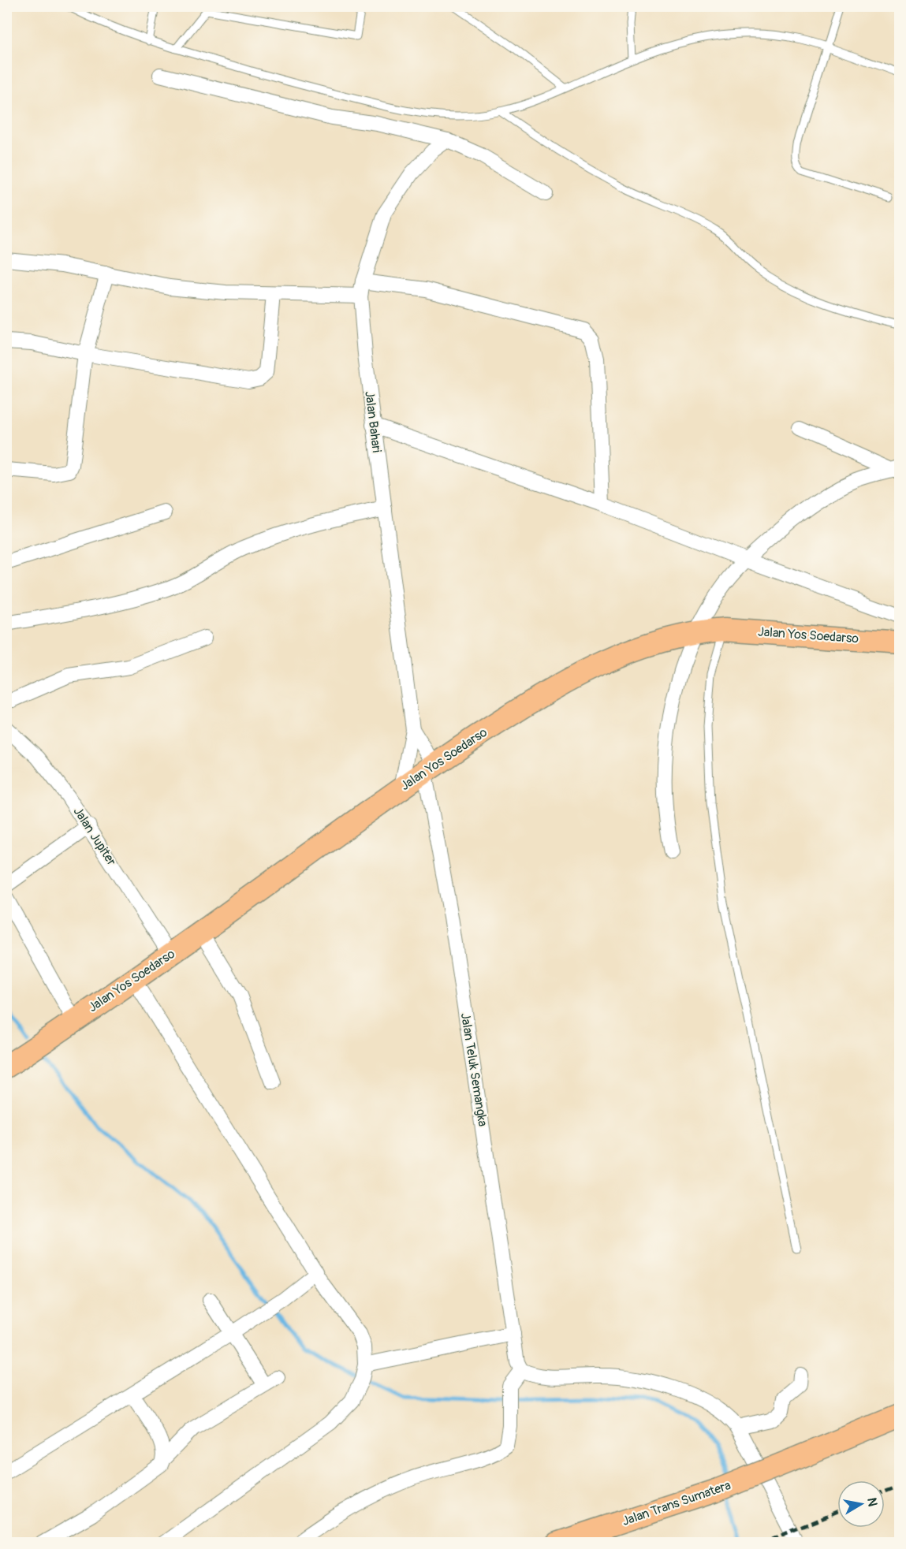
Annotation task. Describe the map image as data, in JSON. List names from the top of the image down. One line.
{"streets":{"highway":["Jalan Yos Soedarso","Jalan Trans Sumatera"],"street":["Jalan Bahari","Jalan Jupiter","Jalan Teluk Semangka"]},"crossings":[["Jalan Bahari","Jalan Yos Soedarso"],["Jalan Bahari","Jalan Teluk Semangka"],["Jalan Yos Soedarso","Jalan Jupiter"],["Jalan Yos Soedarso","Jalan Teluk Semangka"]],"north":"right"}
